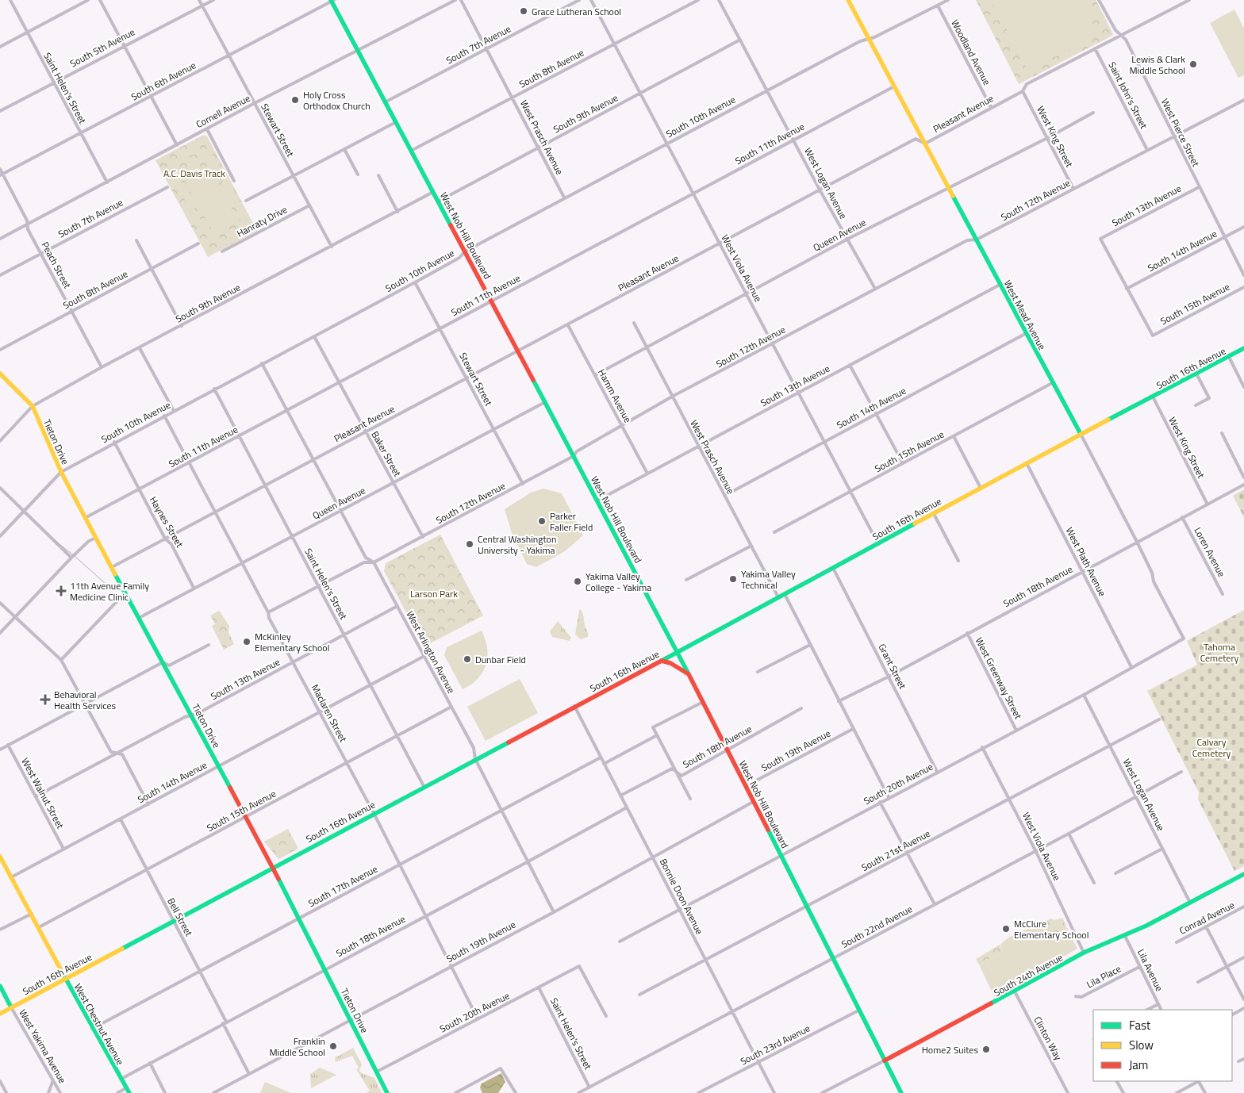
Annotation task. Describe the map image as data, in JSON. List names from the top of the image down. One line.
{"streets":{"main road":["West Nob Hill Boulevard","West Mead Avenue","South 16th Avenue","Tieton Drive","South 24th Avenue","West Chestnut Avenue","West Yakima Avenue"],"street":["South 7th Avenue","South 5th Avenue","Woodland Avenue","South 8th Avenue","South 6th Avenue","Saint Helen's Street","Saint John's Street","Cornell Avenue","South 9th Avenue","Pleasant Avenue","South 10th Avenue","Stewart Street","West Pierce Street","West King Street","West Prasch Avenue","South 11th Avenue","West Logan Avenue","South 12th Avenue","South 13th Avenue","Hanraty Drive","Queen Avenue","South 14th Avenue","Peach Street","West Viola Avenue","South 15th Avenue","Hamm Avenue","Baker Street","Haynes Street","Loren Avenue","West Plath Avenue","South 18th Avenue","West Arlington Avenue","Grant Street","West Greenway Street","Maclaren Street","South 19th Avenue","South 20th Avenue","West Walnut Street","South 21st Avenue","South 17th Avenue","Bonnie Doon Avenue","Bell Street","Conrad Avenue","South 22nd Avenue","Lila Avenue","Lila Place","Clinton Way","South 23rd Avenue"]},"crossings":[["South 7th Avenue","West Prasch Avenue"],["South 7th Avenue","West Nob Hill Boulevard"],["South 7th Avenue","Peach Street"],["South 5th Avenue","Saint Helen's Street"],["South 5th Avenue","Stewart Street"],["Woodland Avenue","Pleasant Avenue"],["Woodland Avenue","South 10th Avenue"],["South 8th Avenue","West Prasch Avenue"],["South 8th Avenue","West Nob Hill Boulevard"],["South 8th Avenue","Peach Street"],["South 8th Avenue","West Viola Avenue"],["South 6th Avenue","Saint Helen's Street"],["South 6th Avenue","Stewart Street"],["South 6th Avenue","West Nob Hill Boulevard"],["South 6th Avenue","Peach Street"],["Saint Helen's Street","Cornell Avenue"],["Saint Helen's Street","Pleasant Avenue"],["Saint Helen's Street","South 10th Avenue"],["Saint Helen's Street","South 11th Avenue"],["Saint Helen's Street","South 12th Avenue"],["Saint Helen's Street","South 13th Avenue"],["Saint Helen's Street","Queen Avenue"],["Saint Helen's Street","South 14th Avenue"],["Saint Helen's Street","South 15th Avenue"],["Saint Helen's Street","South 16th Avenue"],["Saint Helen's Street","South 20th Avenue"],["Saint Helen's Street","South 22nd Avenue"],["Saint John's Street","Pleasant Avenue"],["Saint John's Street","South 12th Avenue"],["Cornell Avenue","Stewart Street"],["Cornell Avenue","West Nob Hill Boulevard"],["Cornell Avenue","Peach Street"],["South 9th Avenue","Stewart Street"],["South 9th Avenue","West Prasch Avenue"],["South 9th Avenue","West Logan Avenue"],["South 9th Avenue","West Nob Hill Boulevard"],["South 9th Avenue","Peach Street"],["South 9th Avenue","West Viola Avenue"],["South 9th Avenue","Tieton Drive"],["Pleasant Avenue","Stewart Street"],["Pleasant Avenue","West Pierce Street"],["Pleasant Avenue","West King Street"],["Pleasant Avenue","West Logan Avenue"],["Pleasant Avenue","West Nob Hill Boulevard"],["Pleasant Avenue","West Viola Avenue"],["Pleasant Avenue","West Mead Avenue"],["Pleasant Avenue","Hamm Avenue"],["Pleasant Avenue","Tieton Drive"],["Pleasant Avenue","Baker Street"],["Pleasant Avenue","Haynes Street"],["Pleasant Avenue","West Arlington Avenue"],["Pleasant Avenue","Maclaren Street"],["South 10th Avenue","Stewart Street"],["South 10th Avenue","West Prasch Avenue"],["South 10th Avenue","West Logan Avenue"],["South 10th Avenue","West Nob Hill Boulevard"],["South 10th Avenue","West Viola Avenue"],["South 10th Avenue","West Mead Avenue"],["South 10th Avenue","Tieton Drive"],["South 10th Avenue","Baker Street"],["South 10th Avenue","Haynes Street"],["South 10th Avenue","West Arlington Avenue"],["South 10th Avenue","Maclaren Street"],["Stewart Street","South 11th Avenue"],["Stewart Street","South 12th Avenue"],["Stewart Street","Hanraty Drive"],["Stewart Street","Queen Avenue"],["West Pierce Street","South 12th Avenue"],["West Pierce Street","South 13th Avenue"],["West Pierce Street","South 14th Avenue"],["West King Street","South 12th Avenue"],["West King Street","Queen Avenue"],["West King Street","South 16th Avenue"],["West King Street","South 18th Avenue"],["West Prasch Avenue","South 12th Avenue"],["West Prasch Avenue","South 13th Avenue"],["West Prasch Avenue","Queen Avenue"],["West Prasch Avenue","South 14th Avenue"],["West Prasch Avenue","South 16th Avenue"],["South 11th Avenue","West Logan Avenue"],["South 11th Avenue","West Nob Hill Boulevard"],["South 11th Avenue","West Viola Avenue"],["South 11th Avenue","West Mead Avenue"],["South 11th Avenue","Tieton Drive"],["South 11th Avenue","Baker Street"],["South 11th Avenue","Haynes Street"],["South 11th Avenue","West Arlington Avenue"],["South 11th Avenue","Maclaren Street"],["West Logan Avenue","South 12th Avenue"],["West Logan Avenue","Queen Avenue"],["West Logan Avenue","South 20th Avenue"],["West Logan Avenue","South 21st Avenue"],["West Logan Avenue","South 22nd Avenue"],["West Logan Avenue","South 24th Avenue"],["South 12th Avenue","West Nob Hill Boulevard"],["South 12th Avenue","West Viola Avenue"],["South 12th Avenue","West Mead Avenue"],["South 12th Avenue","Hamm Avenue"],["South 12th Avenue","Baker Street"],["South 12th Avenue","West Arlington Avenue"],["South 12th Avenue","Maclaren Street"],["South 13th Avenue","West Nob Hill Boulevard"],["South 13th Avenue","South 14th Avenue"],["South 13th Avenue","West Viola Avenue"],["South 13th Avenue","South 15th Avenue"],["South 13th Avenue","West Mead Avenue"],["South 13th Avenue","Hamm Avenue"],["South 13th Avenue","Tieton Drive"],["South 13th Avenue","West Arlington Avenue"],["South 13th Avenue","Maclaren Street"],["South 13th Avenue","West Walnut Street"],["Queen Avenue","West Nob Hill Boulevard"],["Queen Avenue","West Viola Avenue"],["Queen Avenue","West Mead Avenue"],["Queen Avenue","Hamm Avenue"],["Queen Avenue","Tieton Drive"],["Queen Avenue","Baker Street"],["Queen Avenue","Haynes Street"],["Queen Avenue","West Arlington Avenue"],["Queen Avenue","Maclaren Street"],["West Nob Hill Boulevard","South 16th Avenue"],["West Nob Hill Boulevard","South 18th Avenue"],["West Nob Hill Boulevard","South 19th Avenue"],["West Nob Hill Boulevard","South 20th Avenue"],["West Nob Hill Boulevard","South 21st Avenue"],["West Nob Hill Boulevard","South 22nd Avenue"],["West Nob Hill Boulevard","South 24th Avenue"],["West Nob Hill Boulevard","South 23rd Avenue"],["South 14th Avenue","West Viola Avenue"],["South 14th Avenue","South 15th Avenue"],["South 14th Avenue","West Mead Avenue"],["South 14th Avenue","Tieton Drive"],["South 14th Avenue","West Arlington Avenue"],["South 14th Avenue","Maclaren Street"],["South 14th Avenue","West Walnut Street"],["South 14th Avenue","Bell Street"],["South 14th Avenue","West Chestnut Avenue"],["West Viola Avenue","South 15th Avenue"],["West Viola Avenue","South 16th Avenue"],["West Viola Avenue","South 20th Avenue"],["West Viola Avenue","South 21st Avenue"],["West Viola Avenue","South 22nd Avenue"],["West Viola Avenue","South 24th Avenue"],["South 15th Avenue","West Mead Avenue"],["South 15th Avenue","Tieton Drive"],["South 15th Avenue","West Arlington Avenue"],["South 15th Avenue","Maclaren Street"],["South 15th Avenue","Bell Street"],["South 15th Avenue","West Chestnut Avenue"],["West Mead Avenue","South 16th Avenue"],["West Mead Avenue","South 18th Avenue"],["West Mead Avenue","South 20th Avenue"],["South 16th Avenue","Tieton Drive"],["South 16th Avenue","West Plath Avenue"],["South 16th Avenue","West Arlington Avenue"],["South 16th Avenue","Grant Street"],["South 16th Avenue","Maclaren Street"],["South 16th Avenue","Bonnie Doon Avenue"],["South 16th Avenue","Bell Street"],["South 16th Avenue","West Chestnut Avenue"],["South 16th Avenue","West Yakima Avenue"],["Tieton Drive","South 18th Avenue"],["Tieton Drive","South 19th Avenue"],["Tieton Drive","South 20th Avenue"],["Tieton Drive","South 17th Avenue"],["Loren Avenue","South 18th Avenue"],["West Plath Avenue","South 18th Avenue"],["West Plath Avenue","South 20th Avenue"],["South 18th Avenue","West Arlington Avenue"],["South 18th Avenue","Grant Street"],["South 18th Avenue","West Greenway Street"],["South 18th Avenue","Maclaren Street"],["South 18th Avenue","Bonnie Doon Avenue"],["South 18th Avenue","Bell Street"],["South 18th Avenue","West Chestnut Avenue"],["West Arlington Avenue","South 19th Avenue"],["West Arlington Avenue","South 17th Avenue"],["Grant Street","South 20th Avenue"],["West Greenway Street","South 20th Avenue"],["Maclaren Street","South 19th Avenue"],["Maclaren Street","South 20th Avenue"],["Maclaren Street","South 17th Avenue"],["South 19th Avenue","Bonnie Doon Avenue"],["South 19th Avenue","Bell Street"],["South 20th Avenue","Bonnie Doon Avenue"],["South 21st Avenue","Bonnie Doon Avenue"],["South 17th Avenue","Bonnie Doon Avenue"],["South 17th Avenue","Bell Street"],["South 17th Avenue","West Chestnut Avenue"],["Bonnie Doon Avenue","South 22nd Avenue"],["Bonnie Doon Avenue","South 23rd Avenue"],["Lila Avenue","South 24th Avenue"],["Lila Avenue","Lila Place"],["South 24th Avenue","Clinton Way"]],"parks":["A.C. Davis Track","Larson Park","Tahoma Cemetery","Calvary Cemetery"],"places":{"other":["Grace Lutheran School","Lewis & Clark Middle School","Holy Cross Orthodox Church","Parker Faller Field","Central Washington University - Yakima","Yakima Valley Technical","Yakima Valley College - Yakima","McKinley Elementary School","Dunbar Field","McClure Elementary School","Franklin Middle School","Home2 Suites"],"health":["11th Avenue Family Medicine Clinic","Behavioral Health Services"]},"legend":["Fast","Slow","Jam"]}
